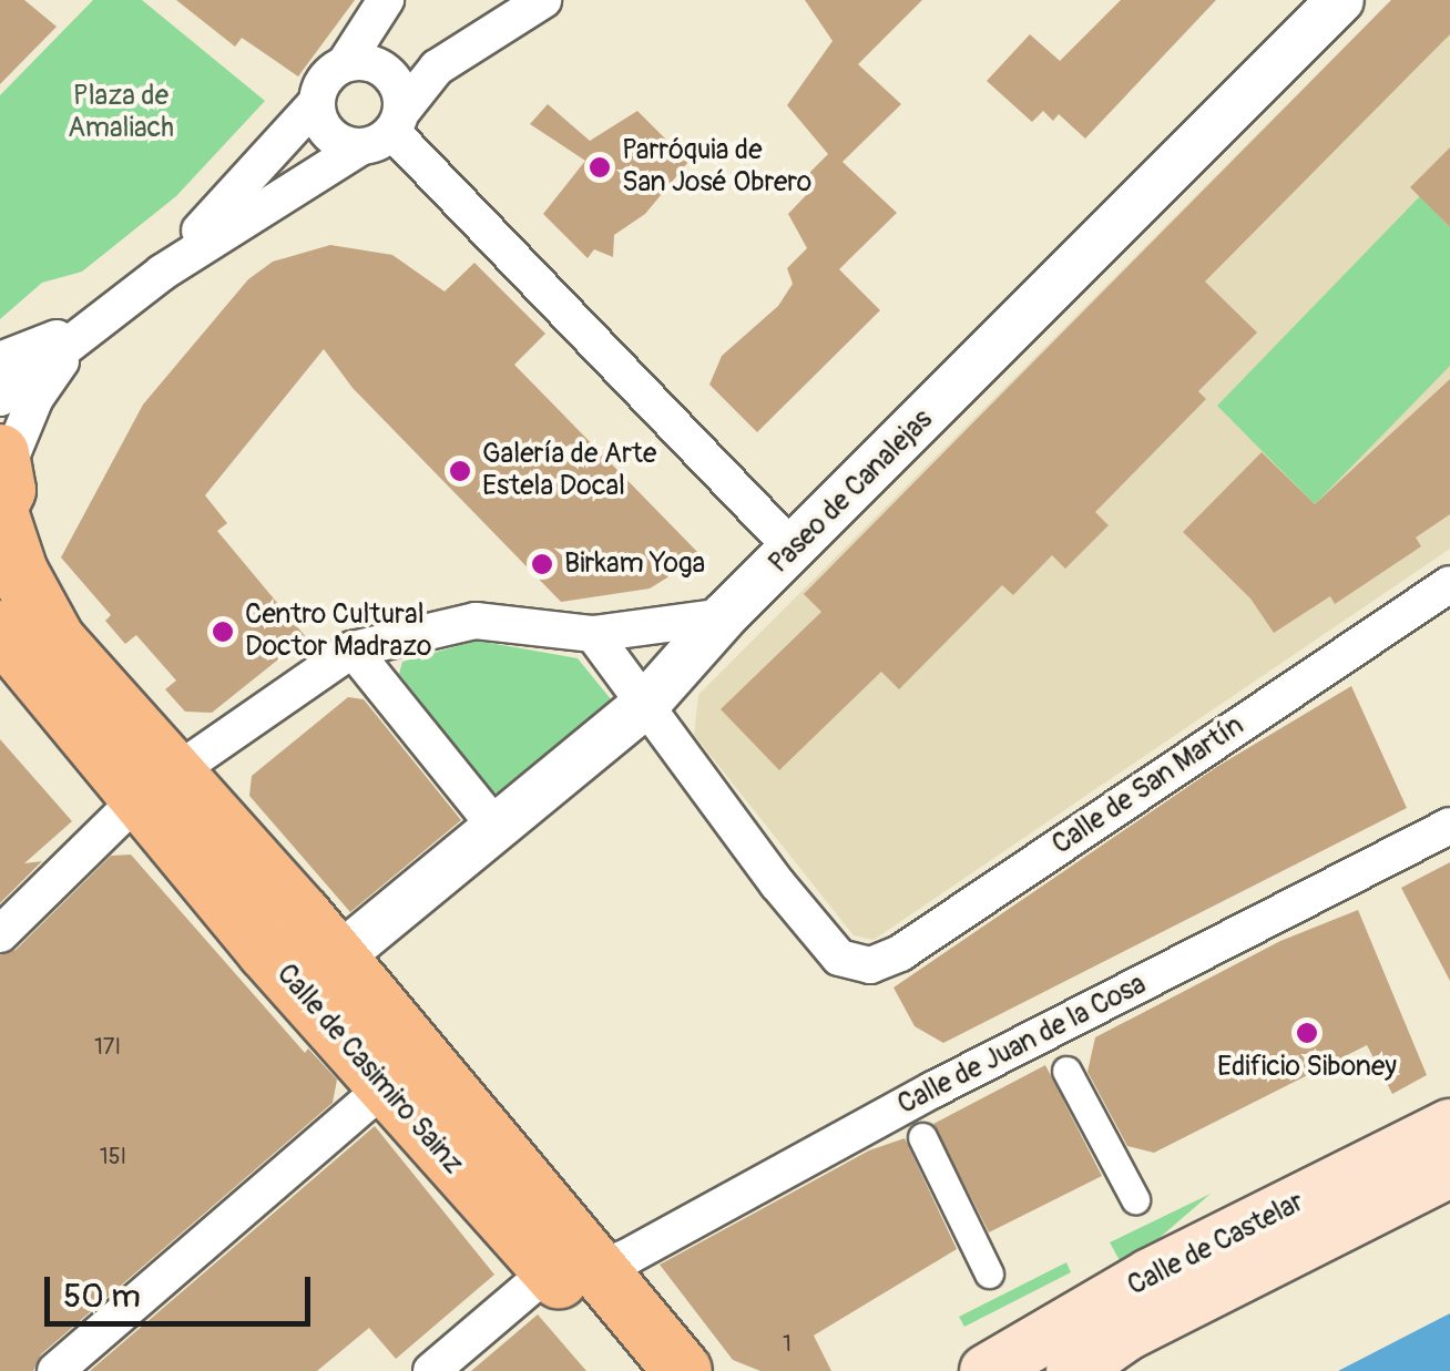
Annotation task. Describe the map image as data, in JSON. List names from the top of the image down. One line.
{"streets":{"main road":["Calle de Casimiro Sainz","Calle de Castelar"],"street":["Paseo de Canalejas","Calle de San Martín","Calle de Juan de la Cosa"]},"crossings":[["Paseo de Canalejas","Calle de San Martín"],["Paseo de Canalejas","Calle de Casimiro Sainz"],["Calle de Juan de la Cosa","Calle de Casimiro Sainz"]],"parks":["Plaza de Amaliach"],"places":["Parróquia de San José Obrero","Galería de Arte Estela Docal","Birkam Yoga","Centro Cultural Doctor Madrazo","Edificio Siboney"],"house_numbers":["17I","15I","1"],"scale_bar":"50 m"}
